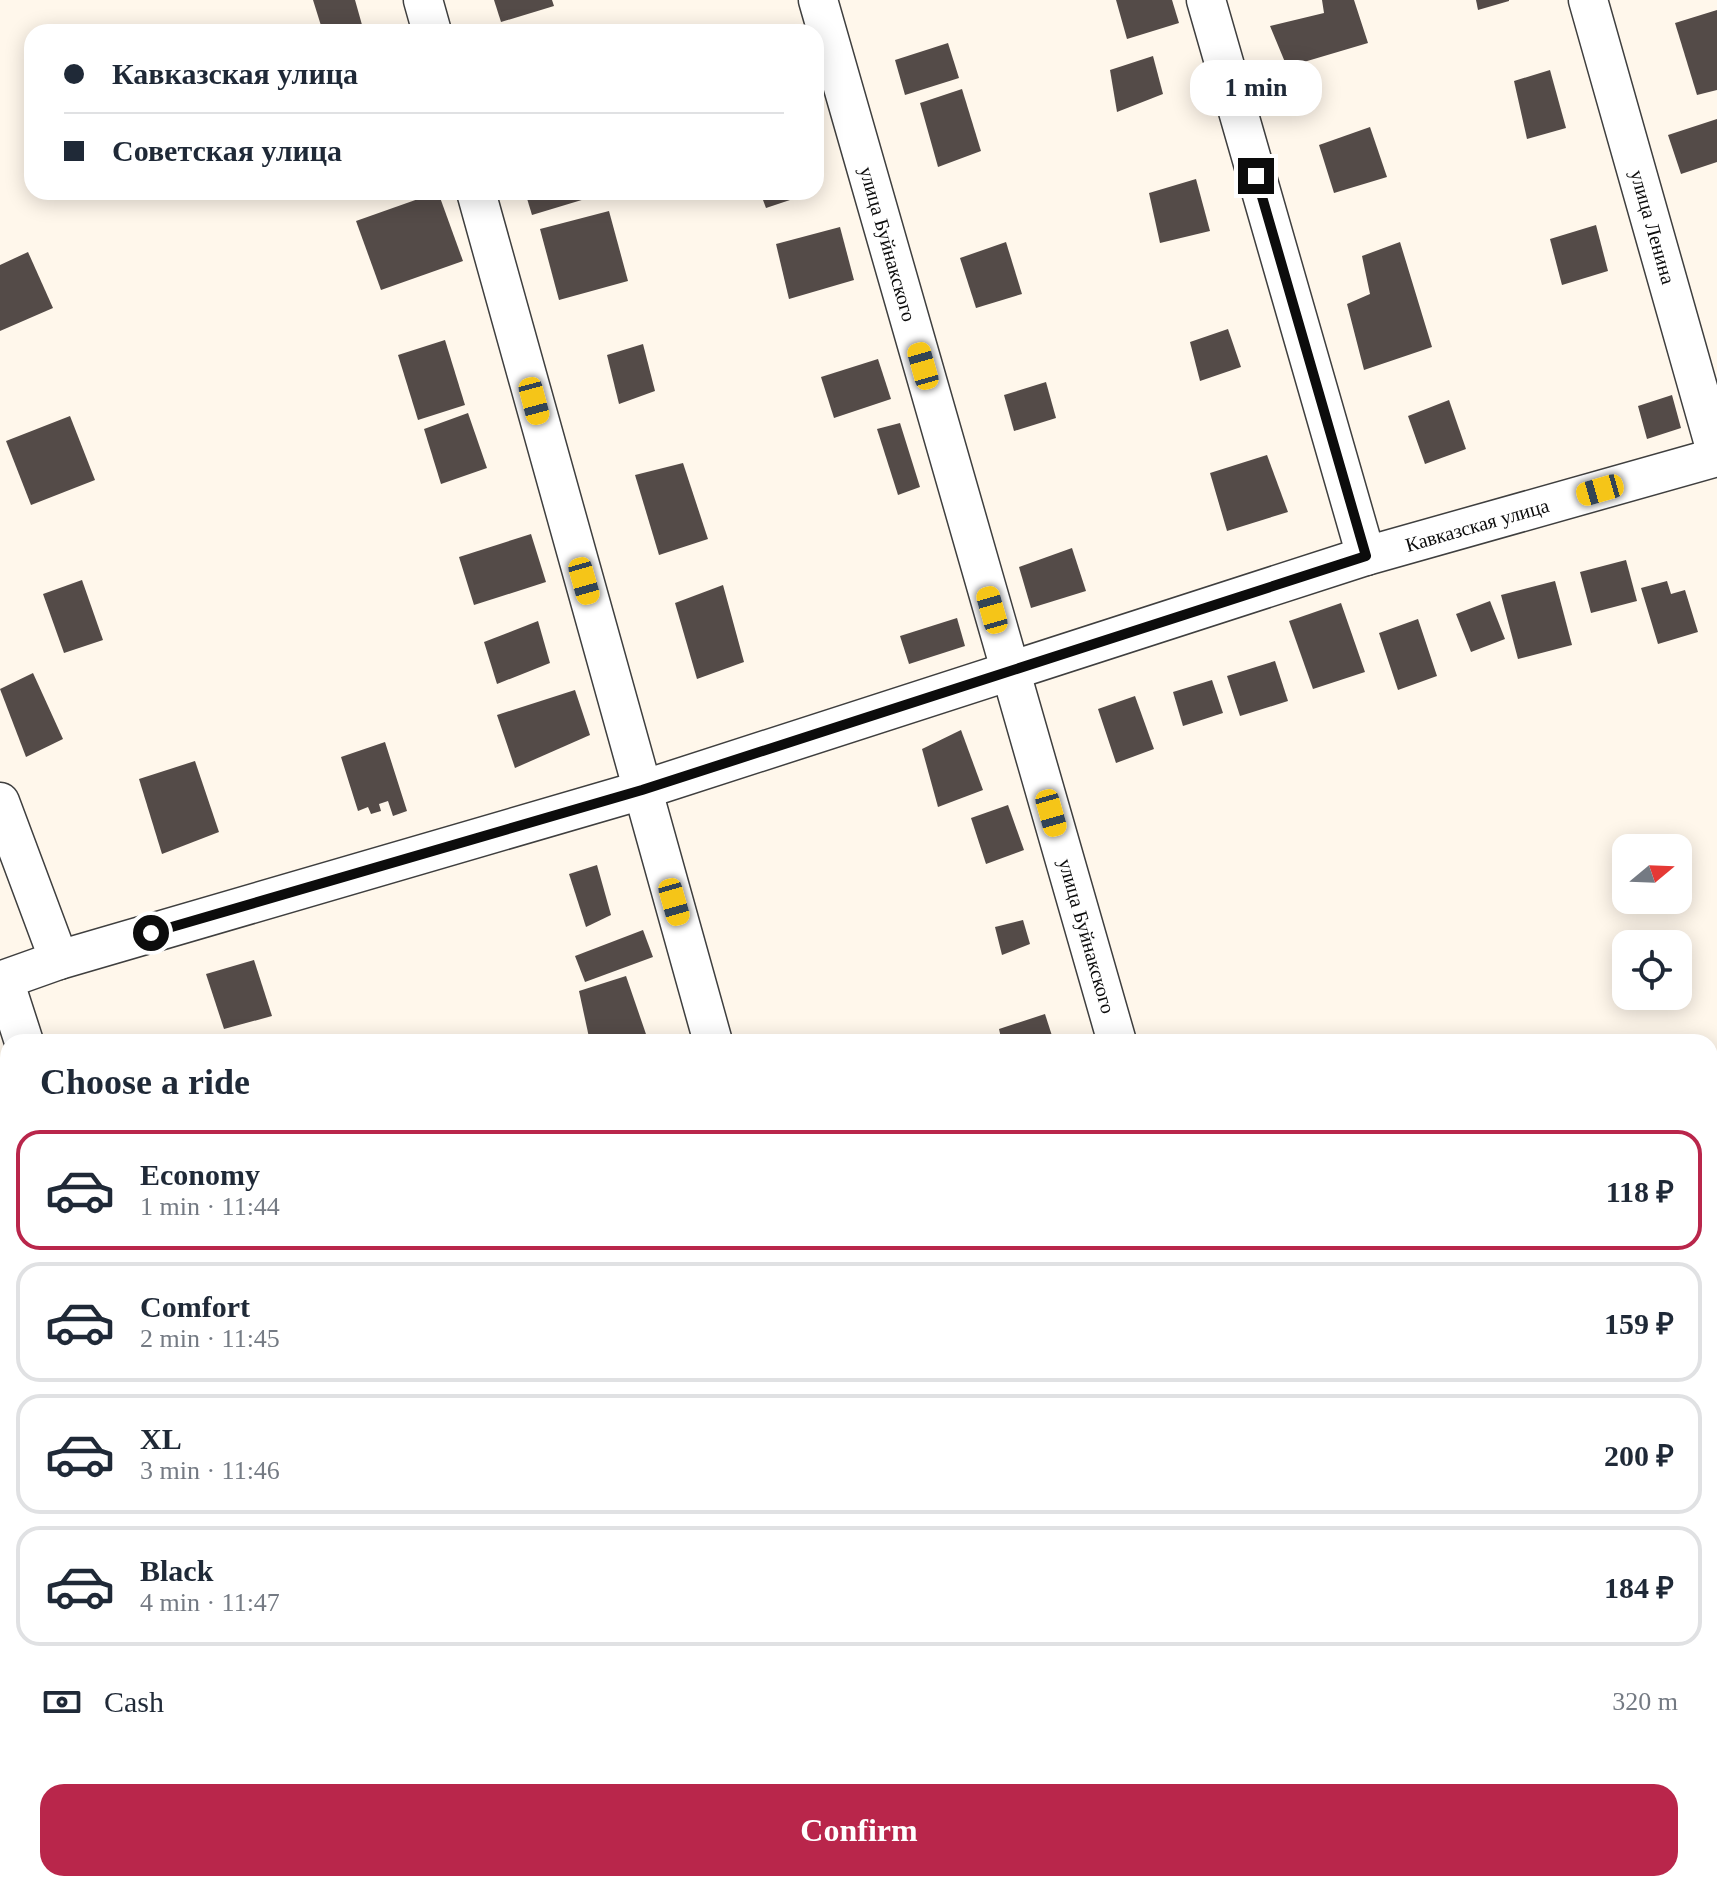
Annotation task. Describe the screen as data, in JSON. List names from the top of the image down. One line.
{"streets":{"street":["улица Ленина","улица Буйнакского","Кавказская улица"]},"crossings":[["улица Ленина","Кавказская улица"],["улица Буйнакского","Кавказская улица"]],"north":"right","page":{"banner":["Кавказская улица","Советская улица"],"bubble":"1 min","heading":"Choose a ride","list":[{"name":"Economy","note":"1 min · 11:44","value":"118 ₽"},{"name":"Comfort","note":"2 min · 11:45","value":"159 ₽"},{"name":"XL","note":"3 min · 11:46","value":"200 ₽"},{"name":"Black","note":"4 min · 11:47","value":"184 ₽"}],"pay":["Cash","320 m"],"buttons":"Confirm"}}
